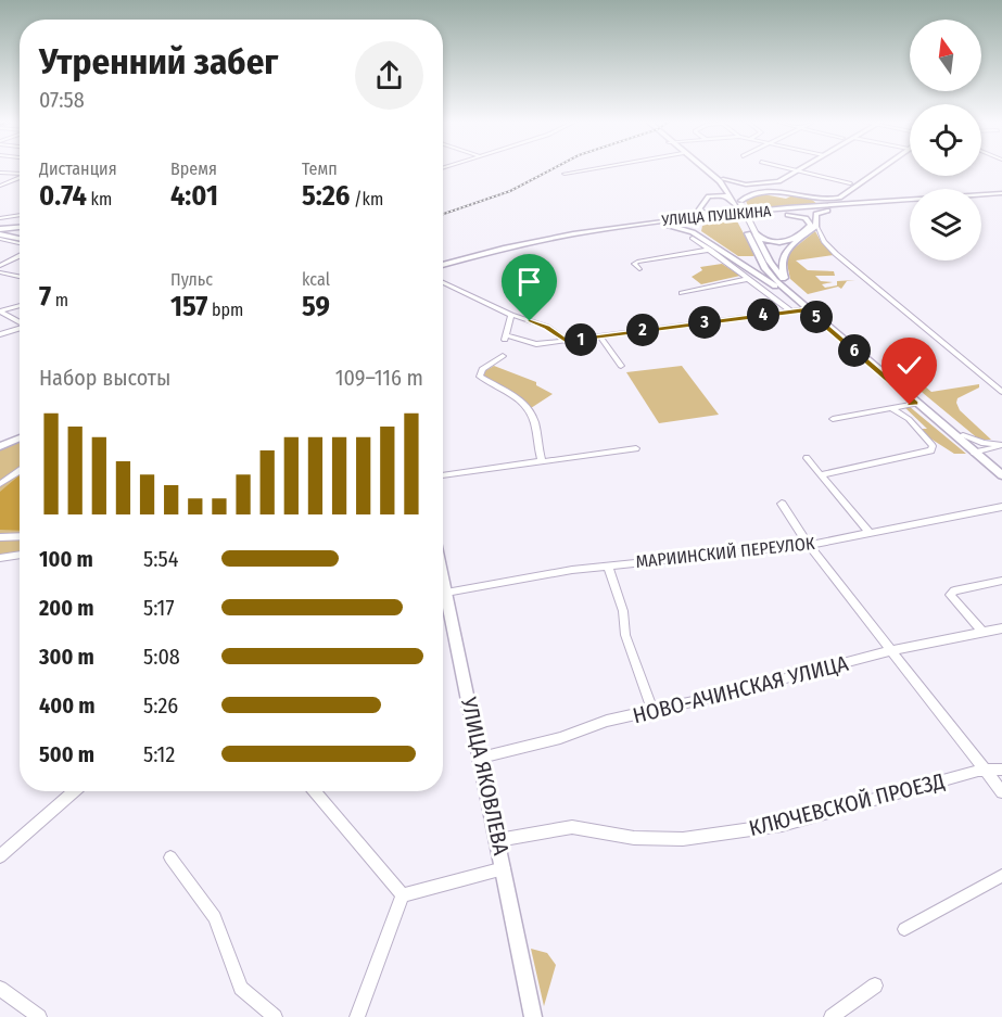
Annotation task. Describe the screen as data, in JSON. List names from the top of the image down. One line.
{"streets":{"main road":["УЛИЦА ПУШКИНА","УЛИЦА ЯКОВЛЕВА"],"street":["МАРИИНСКИЙ ПЕРЕУЛОК","НОВО-АЧИНСКАЯ УЛИЦА","КЛЮЧЕВСКОЙ ПРОЕЗД"]},"crossings":[["МАРИИНСКИЙ ПЕРЕУЛОК","УЛИЦА ЯКОВЛЕВА"],["НОВО-АЧИНСКАЯ УЛИЦА","УЛИЦА ЯКОВЛЕВА"],["УЛИЦА ЯКОВЛЕВА","КЛЮЧЕВСКОЙ ПРОЕЗД"]],"north":"top","page":{"heading":["Утренний забег","07:58"],"stats":[["Дистанция","0.74 km"],["Время","4:01"],["Темп","5:26 /km"],["7 m"],["Пульс","157 bpm"],["kcal","59"]],"pins":["4","5","3","2","1","6"],"chart":["Набор высоты","109–116 m"],"list":[{"name":"100 m","note":"5:54"},{"name":"200 m","note":"5:17"},{"name":"300 m","note":"5:08"},{"name":"400 m","note":"5:26"},{"name":"500 m","note":"5:12"}]}}
